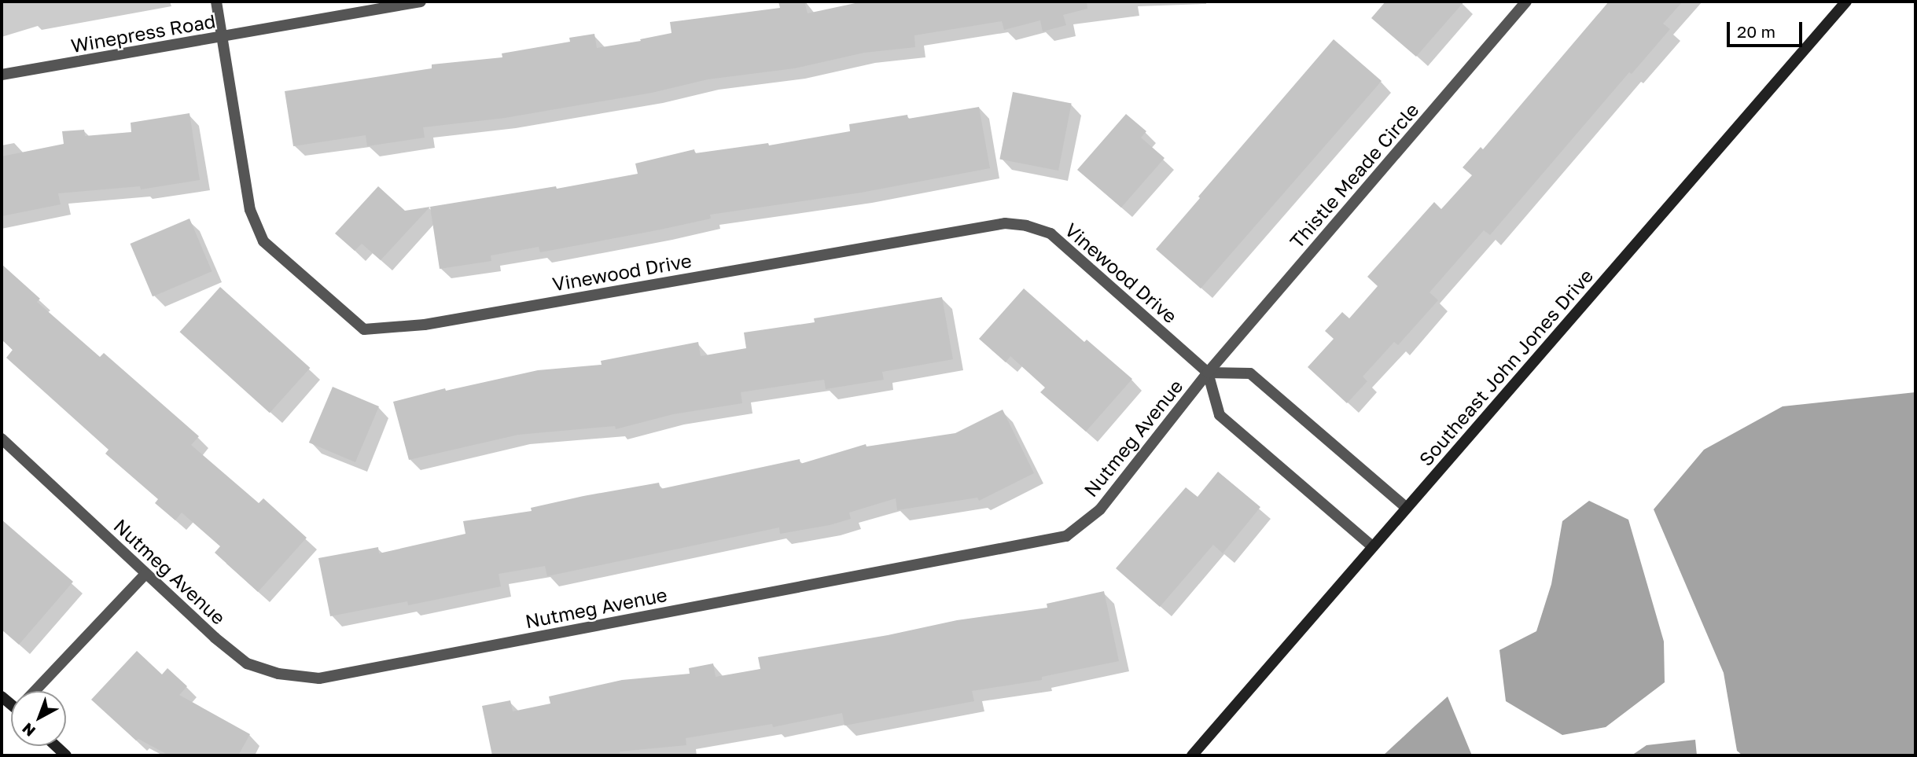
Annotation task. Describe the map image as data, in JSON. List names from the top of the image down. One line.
{"streets":{"main road":["Southeast John Jones Drive"],"street":["Winepress Road","Thistle Meade Circle","Vinewood Drive","Nutmeg Avenue"]},"crossings":[["Winepress Road","Vinewood Drive"],["Thistle Meade Circle","Vinewood Drive"],["Thistle Meade Circle","Nutmeg Avenue"],["Vinewood Drive","Nutmeg Avenue"]],"scale_bar":"20 m","north":"bottom left"}
